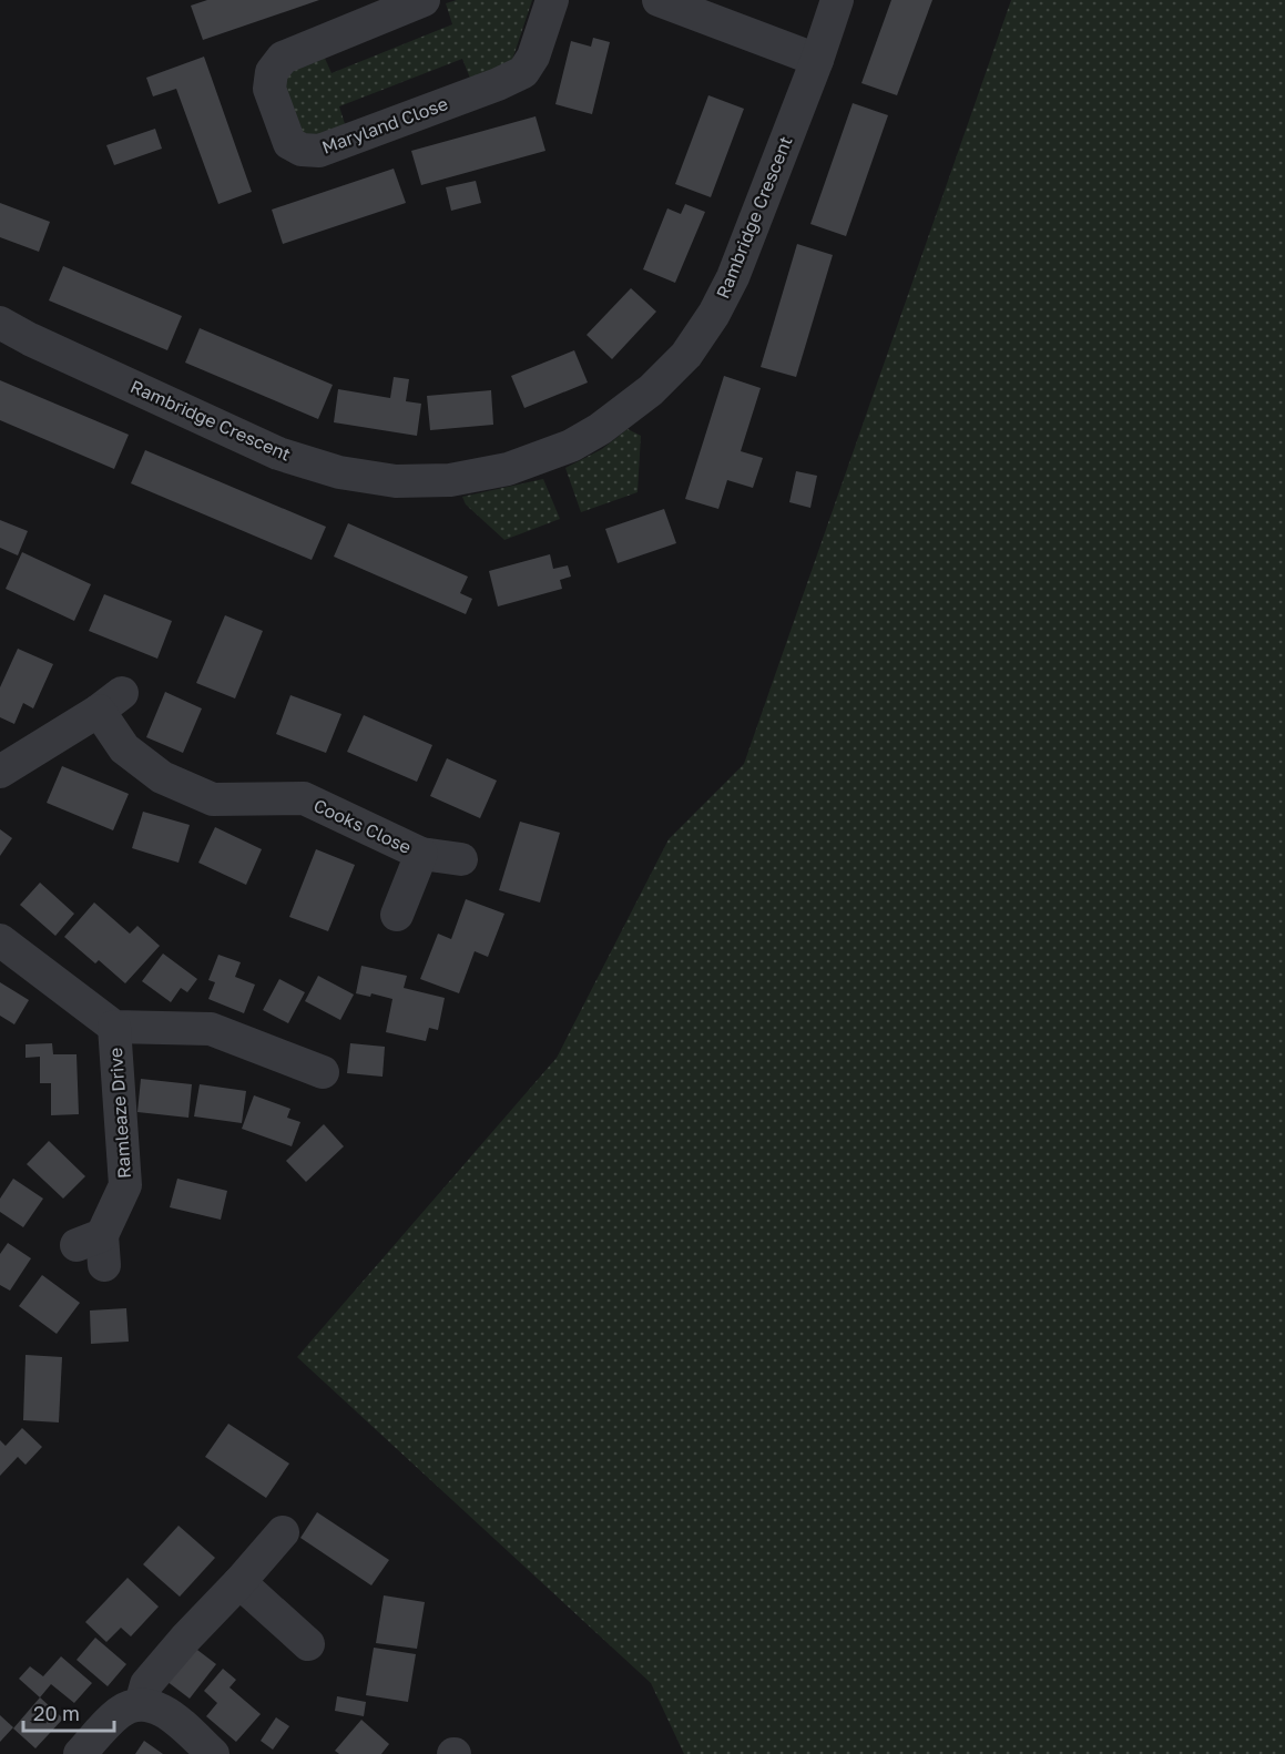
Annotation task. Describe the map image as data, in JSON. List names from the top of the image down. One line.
{"streets":{"street":["Maryland Close","Rambridge Crescent","Cooks Close","Ramleaze Drive"]},"scale_bar":"20 m"}
